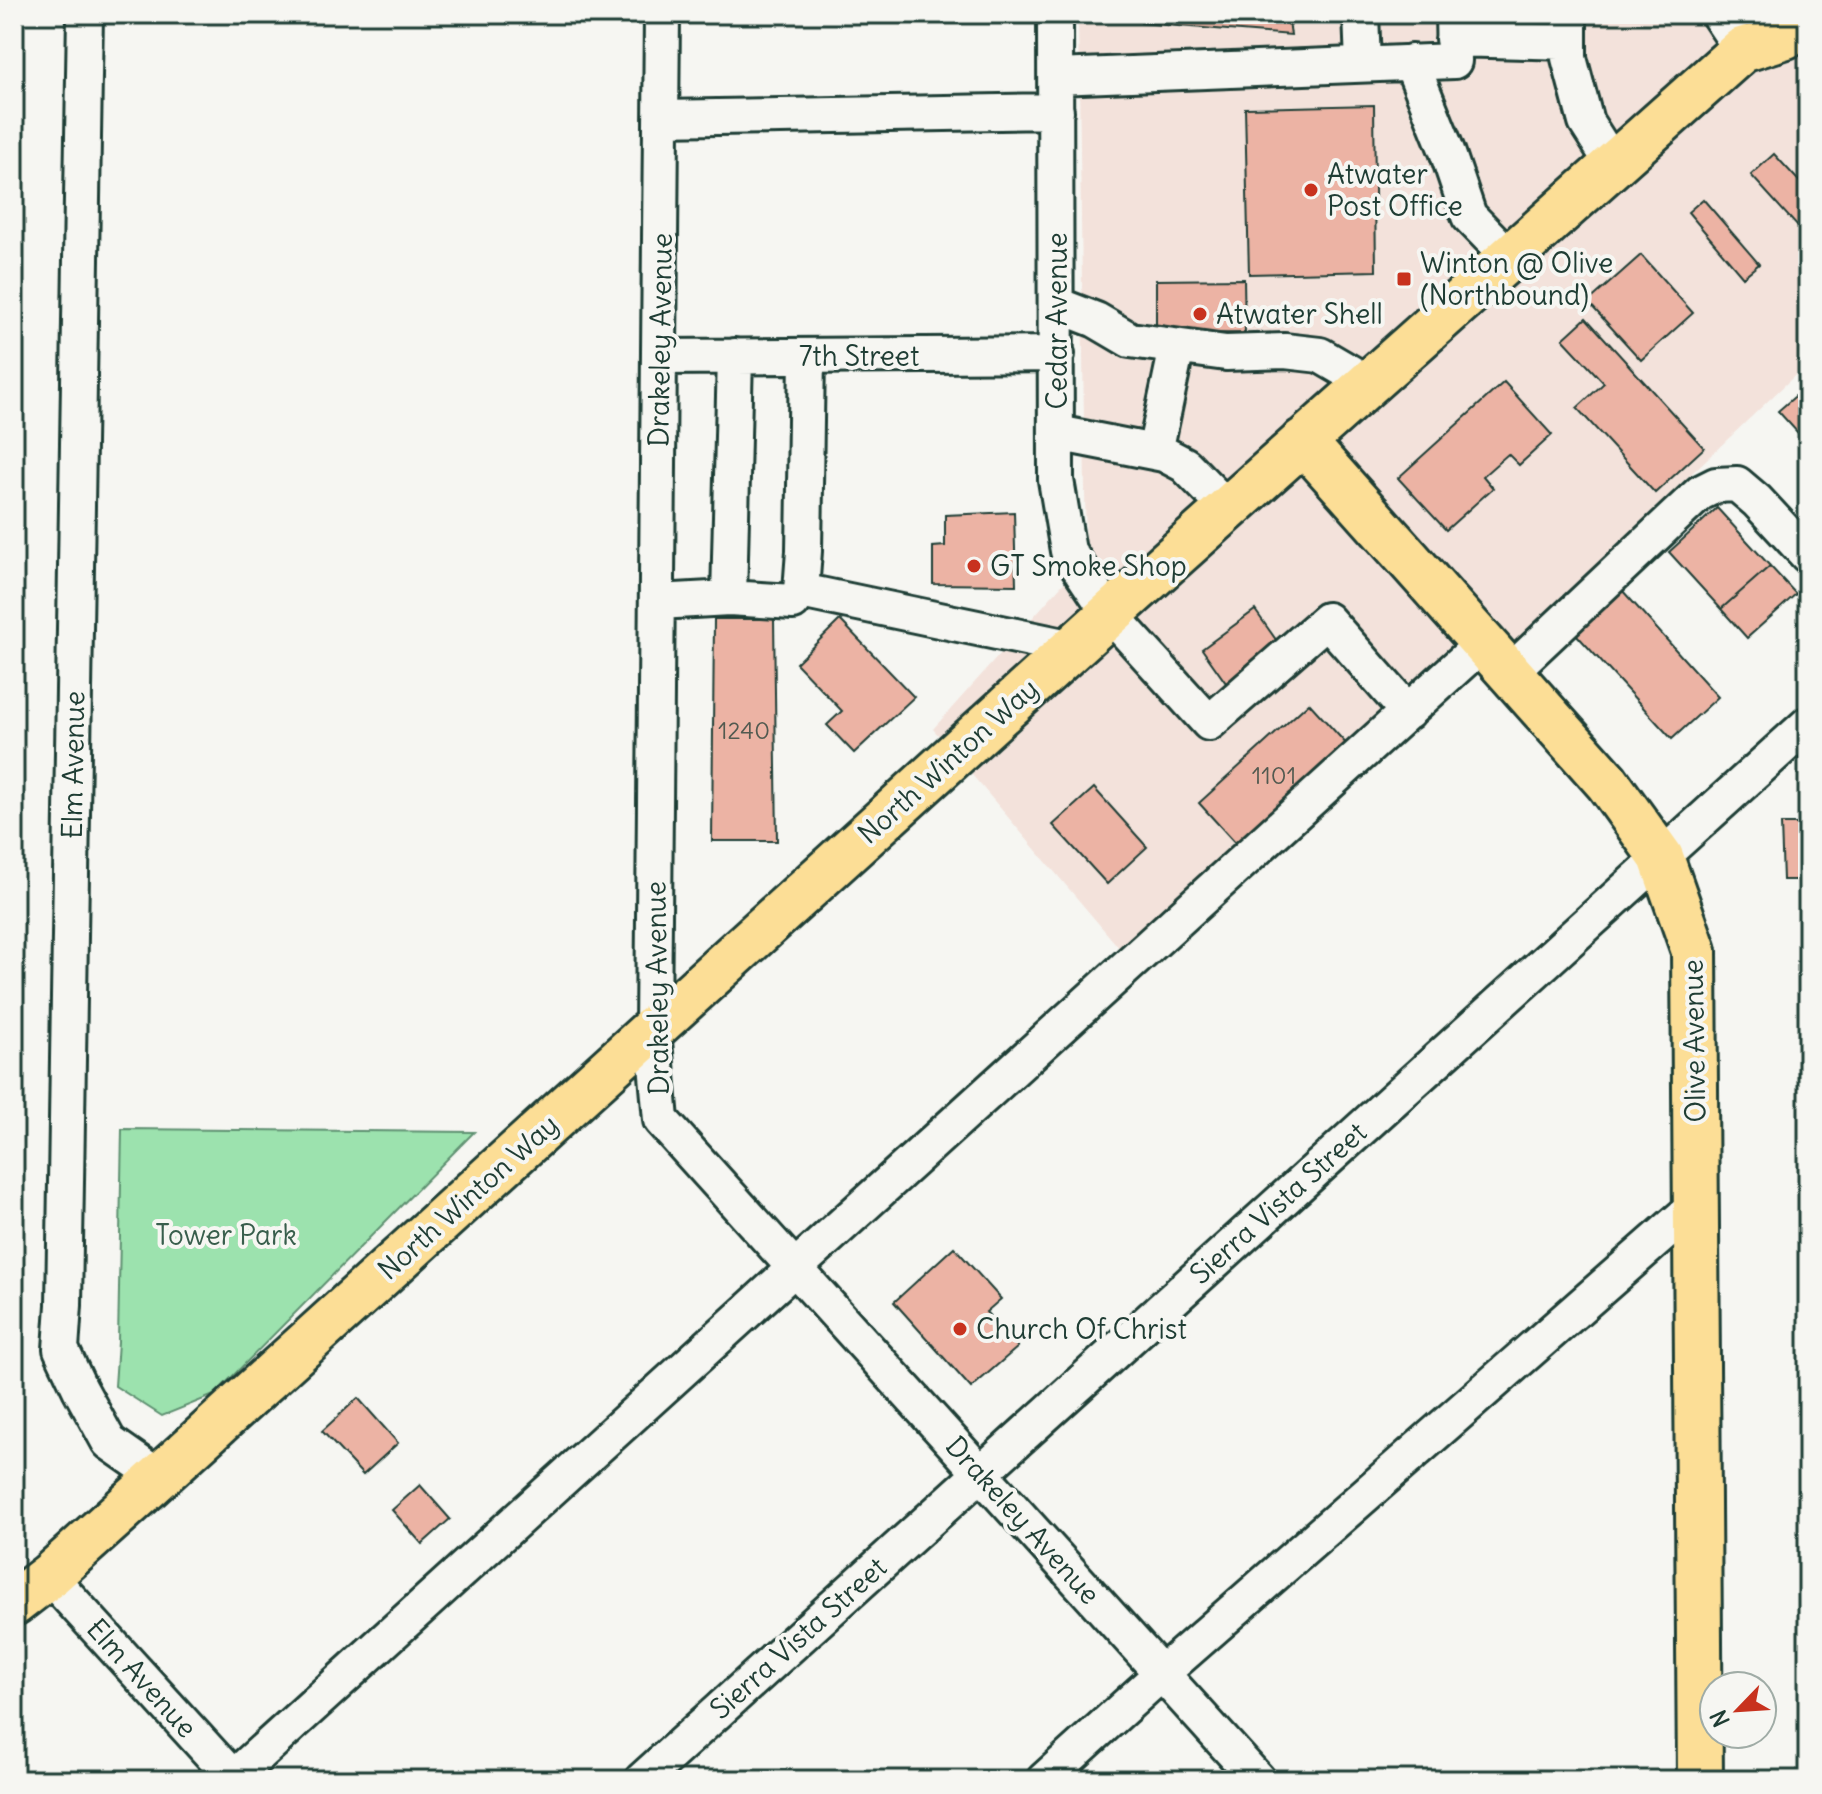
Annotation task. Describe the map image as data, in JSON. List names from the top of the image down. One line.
{"streets":{"main road":["North Winton Way","Olive Avenue"],"street":["Cedar Avenue","Drakeley Avenue","7th Street","Elm Avenue","Sierra Vista Street"]},"crossings":[["Cedar Avenue","7th Street"],["Cedar Avenue","North Winton Way"],["Drakeley Avenue","7th Street"],["Drakeley Avenue","North Winton Way"],["Drakeley Avenue","Sierra Vista Street"],["North Winton Way","Elm Avenue"],["North Winton Way","Olive Avenue"],["Olive Avenue","Sierra Vista Street"]],"parks":["Tower Park"],"places":{"other":["Atwater Post Office","Atwater Shell","GT Smoke Shop","Church Of Christ"],"transit":["Winton @ Olive (Northbound)"]},"house_numbers":["1240","1101"],"north":"bottom left"}
